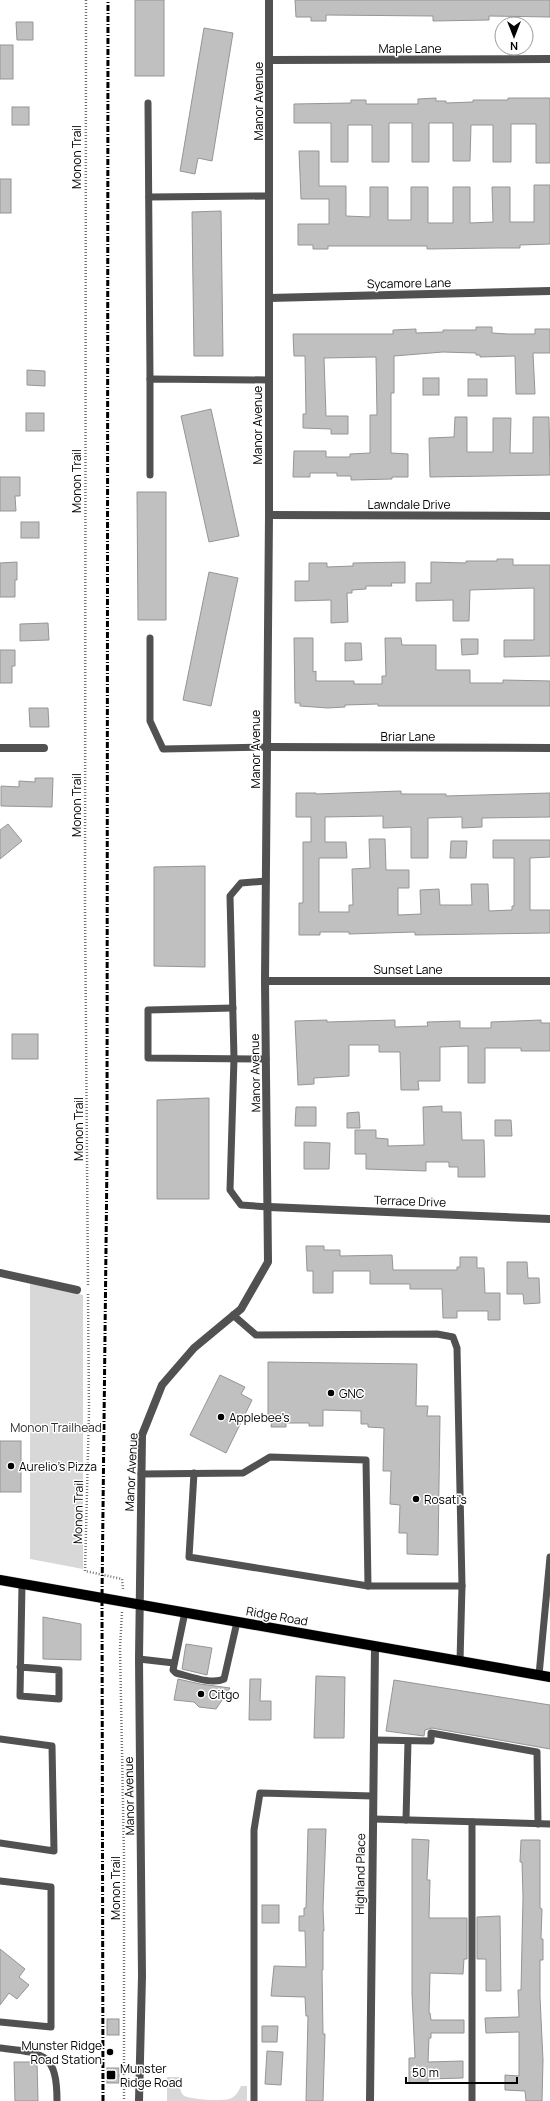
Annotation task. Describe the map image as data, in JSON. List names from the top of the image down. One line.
{"streets":{"main road":["Ridge Road"],"street":["Maple Lane","Manor Avenue","Sycamore Lane","Lawndale Drive","Briar Lane","Sunset Lane","Terrace Drive","Highland Place"],"path":["Monon Trail"]},"crossings":[["Maple Lane","Manor Avenue"],["Manor Avenue","Sycamore Lane"],["Manor Avenue","Lawndale Drive"],["Manor Avenue","Briar Lane"],["Manor Avenue","Sunset Lane"],["Manor Avenue","Terrace Drive"],["Manor Avenue","Ridge Road"],["Ridge Road","Highland Place"]],"parks":["Monon Trailhead"],"places":{"other":["GNC","Applebee's","Aurelio's Pizza","Rosati's","Citgo","Munster Ridge Road Station"],"transit":["Munster Ridge Road"]},"scale_bar":"50 m","north":"bottom"}
